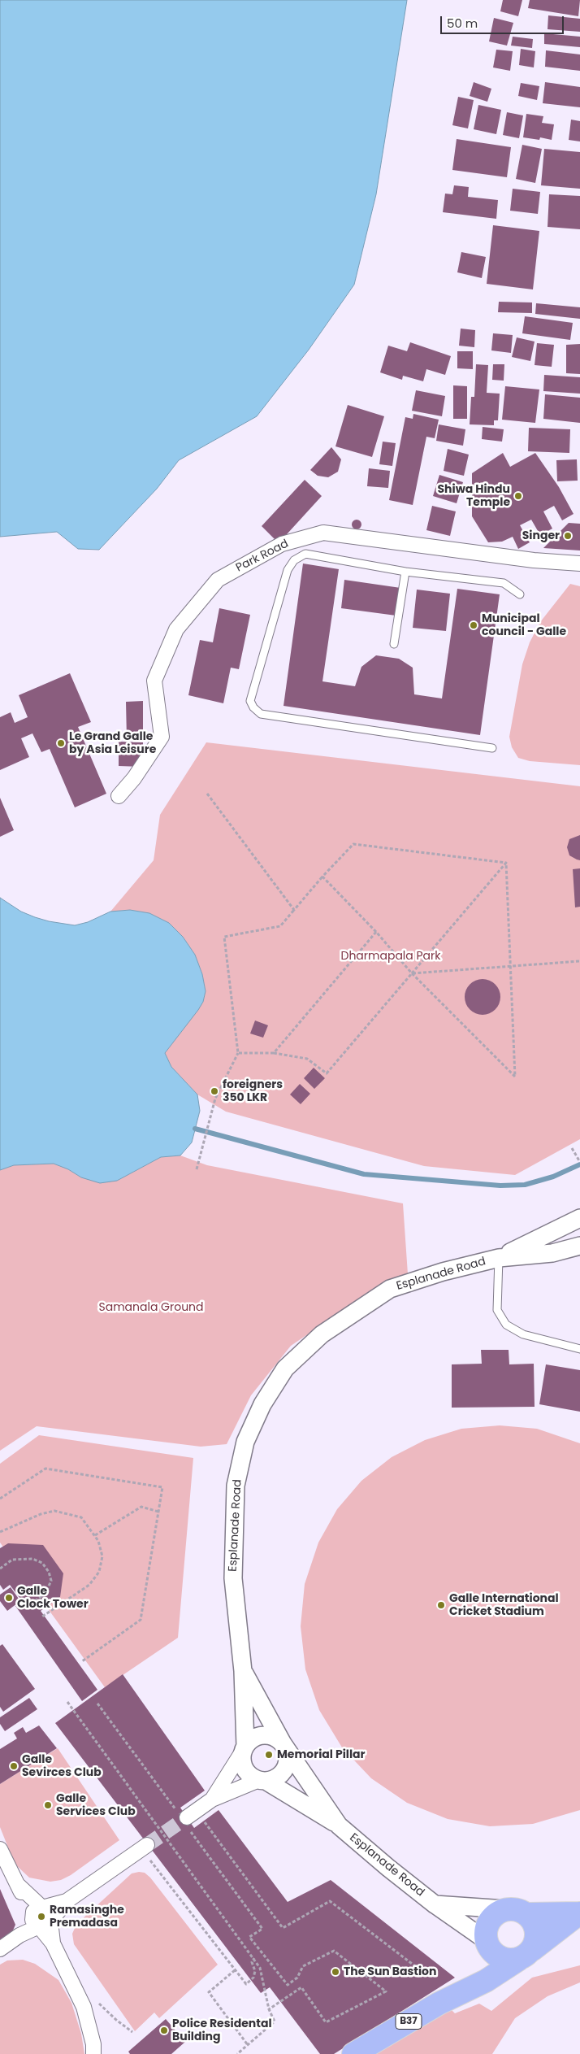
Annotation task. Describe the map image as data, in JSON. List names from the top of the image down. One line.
{"streets":{"main road":["Esplanade Road","B37"],"street":["Park Road"]},"crossings":[["Esplanade Road","B37"]],"parks":["Dharmapala Park","Samanala Ground"],"places":["Shiwa Hindu Temple","Singer","Municipal council - Galle","Le Grand Galle by Asia Leisure","foreigners 350 LKR","Galle Clock Tower","Galle International Cricket Stadium","Memorial Pillar","Galle Sevirces Club","Galle Services Club","Ramasinghe Premadasa","The Sun Bastion","Police Residental Building"],"scale_bar":"50 m"}
